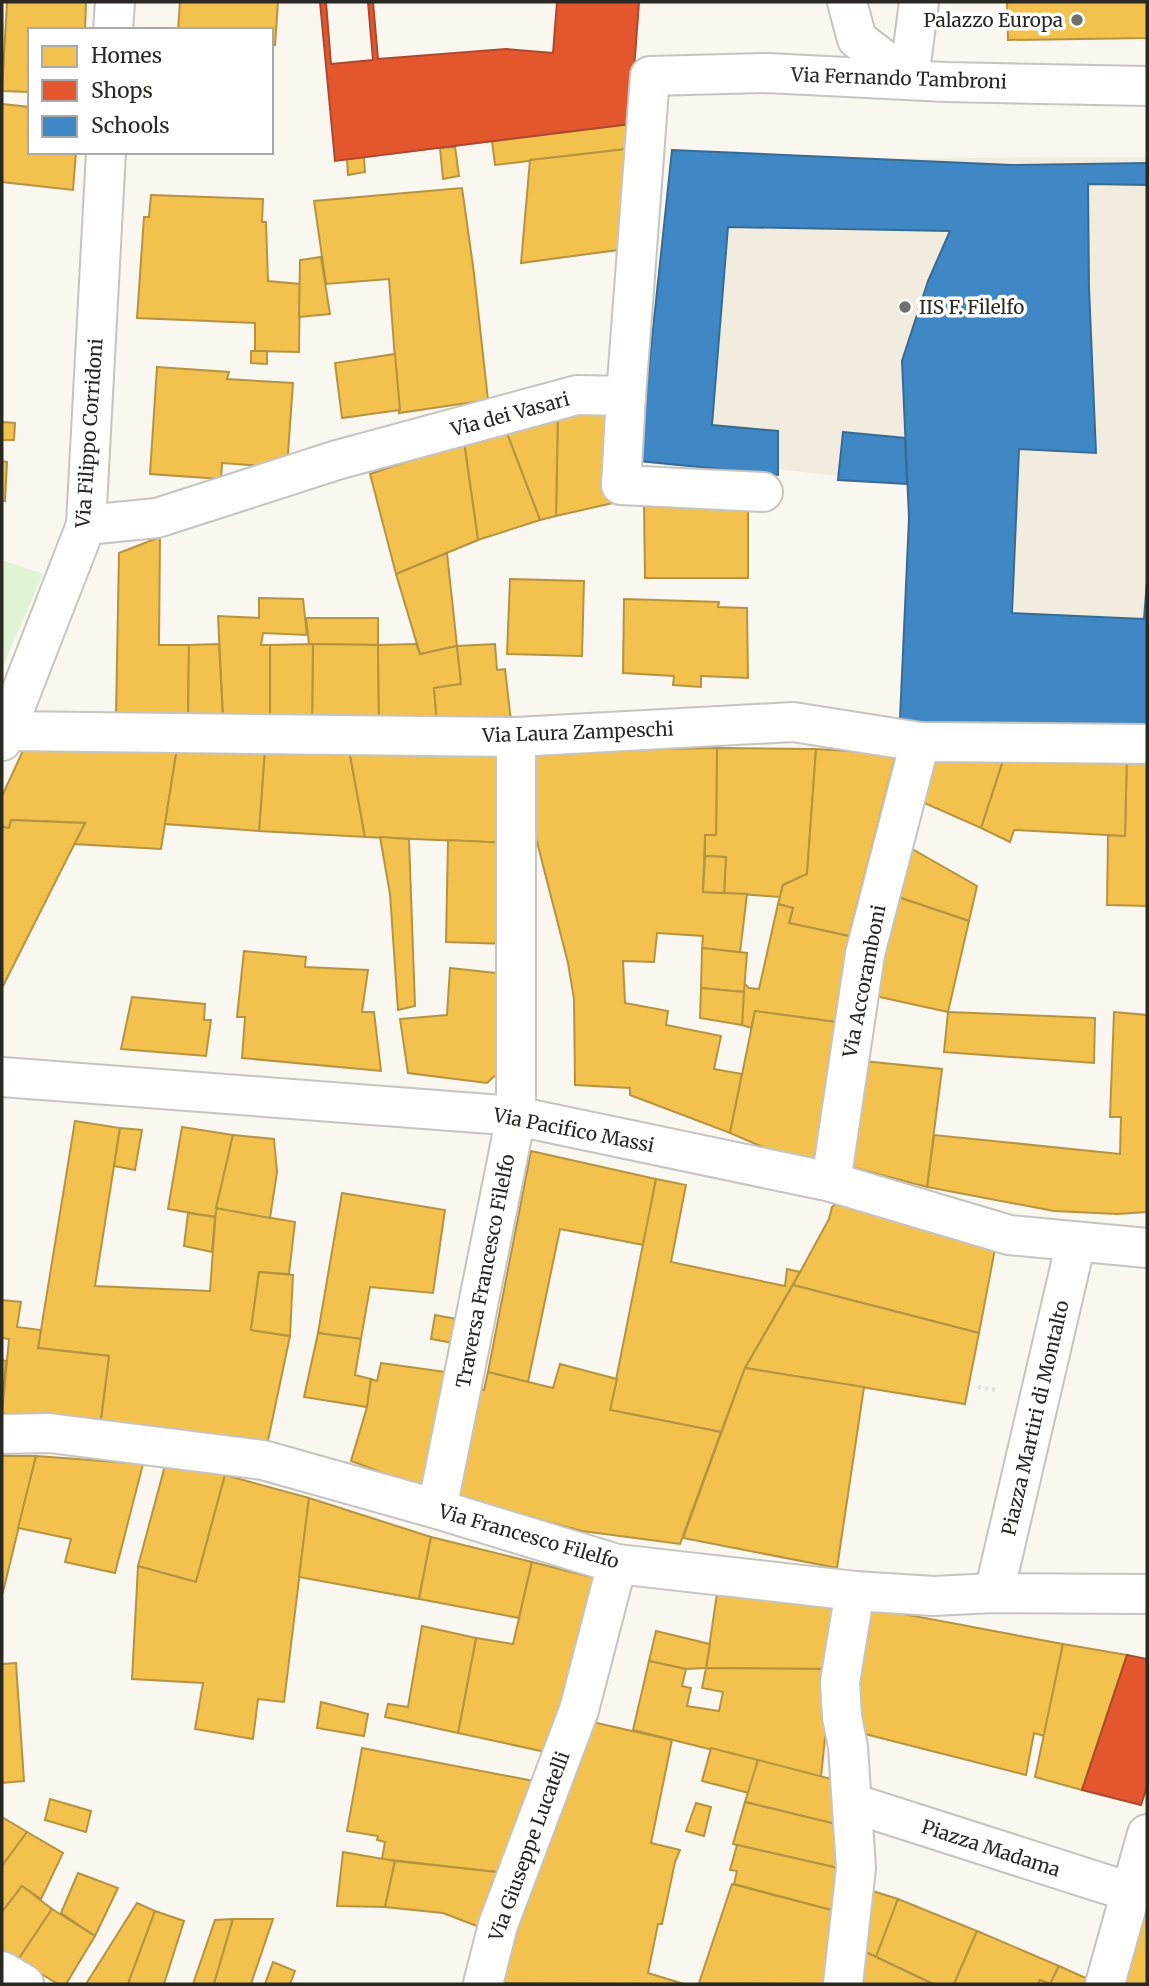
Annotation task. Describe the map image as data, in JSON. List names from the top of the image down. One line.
{"streets":{"street":["Via Fernando Tambroni","Via dei Vasari","Via Filippo Corridoni","Via Laura Zampeschi","Via Accoramboni","Via Pacifico Massi","Traversa Francesco Filelfo","Piazza Martiri di Montalto","Via Francesco Filelfo","Via Giuseppe Lucatelli","Piazza Madama"]},"crossings":[["Via Fernando Tambroni","Via dei Vasari"],["Via dei Vasari","Via Filippo Corridoni"],["Via Filippo Corridoni","Via Laura Zampeschi"],["Via Laura Zampeschi","Via Accoramboni"],["Via Laura Zampeschi","Traversa Francesco Filelfo"],["Via Accoramboni","Via Pacifico Massi"],["Via Pacifico Massi","Traversa Francesco Filelfo"],["Via Pacifico Massi","Piazza Martiri di Montalto"],["Traversa Francesco Filelfo","Via Francesco Filelfo"],["Piazza Martiri di Montalto","Via Francesco Filelfo"],["Via Francesco Filelfo","Via Giuseppe Lucatelli"]],"places":["Palazzo Europa","IIS F. Filelfo"],"legend":["Homes","Shops","Schools"]}
